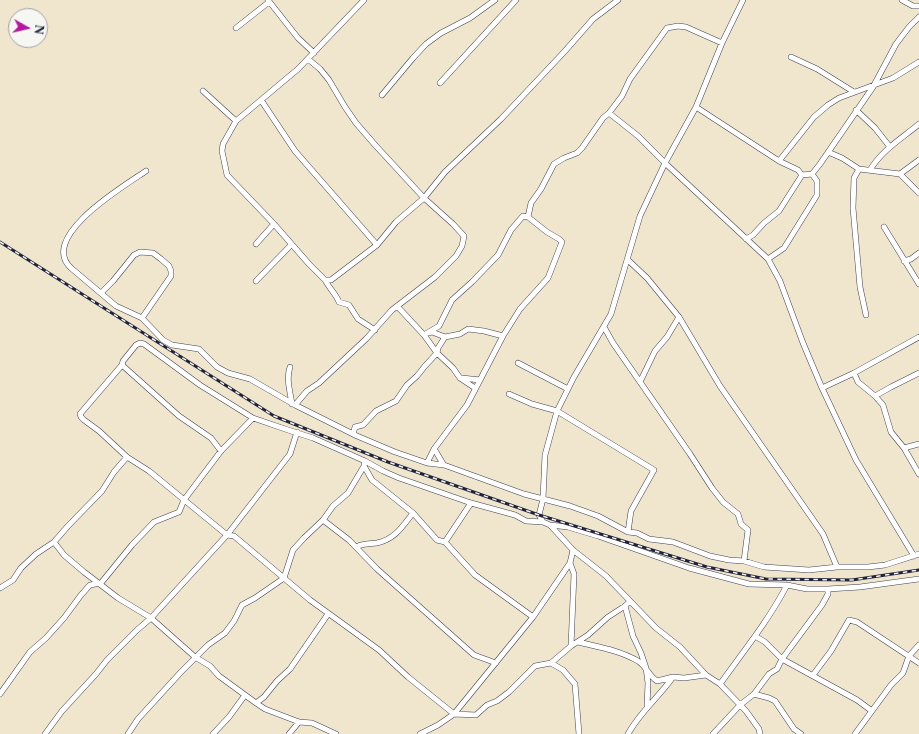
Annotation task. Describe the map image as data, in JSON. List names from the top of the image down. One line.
{"north":"right"}
